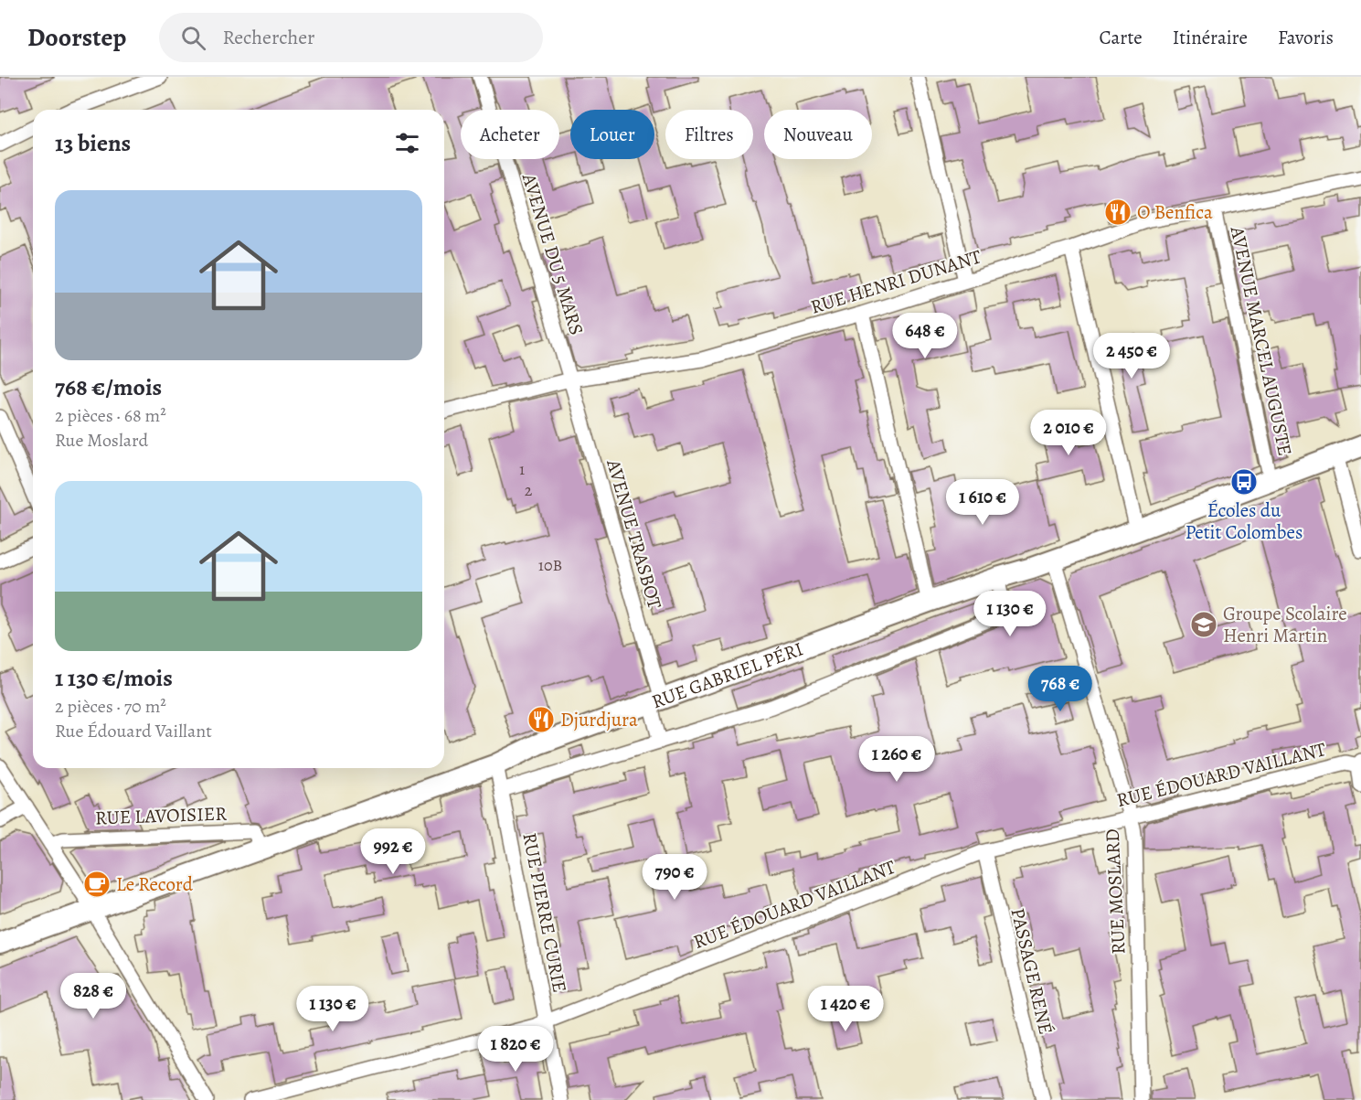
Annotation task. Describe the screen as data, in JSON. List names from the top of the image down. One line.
{"streets":{"main road":["RUE GABRIEL PÉRI"],"street":["AVENUE DU 5 MARS","RUE HENRI DUNANT","AVENUE MARCEL AUGUSTE","AVENUE TRASBOT","RUE ÉDOUARD VAILLANT","RUE LAVOISIER","RUE MOSLARD","RUE PIERRE CURIE","PASSAGE RENÉ"]},"crossings":[["AVENUE DU 5 MARS","RUE HENRI DUNANT"],["AVENUE DU 5 MARS","AVENUE TRASBOT"],["RUE HENRI DUNANT","AVENUE MARCEL AUGUSTE"],["RUE HENRI DUNANT","AVENUE TRASBOT"],["AVENUE MARCEL AUGUSTE","RUE GABRIEL PÉRI"],["AVENUE TRASBOT","RUE GABRIEL PÉRI"],["RUE GABRIEL PÉRI","RUE LAVOISIER"],["RUE GABRIEL PÉRI","RUE MOSLARD"],["RUE GABRIEL PÉRI","RUE PIERRE CURIE"],["RUE ÉDOUARD VAILLANT","RUE MOSLARD"],["RUE ÉDOUARD VAILLANT","RUE PIERRE CURIE"],["RUE ÉDOUARD VAILLANT","PASSAGE RENÉ"]],"places":{"restaurant":["O Benfica","Djurdjura"],"bus stop":["Écoles du Petit Colombes"],"school or university":["Groupe Scolaire Henri Martin"],"cafe":["Le Record"]},"house_numbers":["1","2","10B"],"page":{"header":"Doorstep","search":"Rechercher","nav":["Carte","Itinéraire","Favoris"],"chip":["Acheter","Louer","Filtres","Nouveau"],"heading":"13 biens","list":[{"name":"768 €/mois","note":"2 pièces · 68 m² · Rue Moslard"},{"name":"1 130 €/mois","note":"2 pièces · 70 m² · Rue Édouard Vaillant"}],"price":["648 €","2 450 €","2 010 €","1 610 €","1 130 €","768 €","1 260 €","992 €","790 €","828 €","1 130 €","1 420 €","1 820 €"]}}
